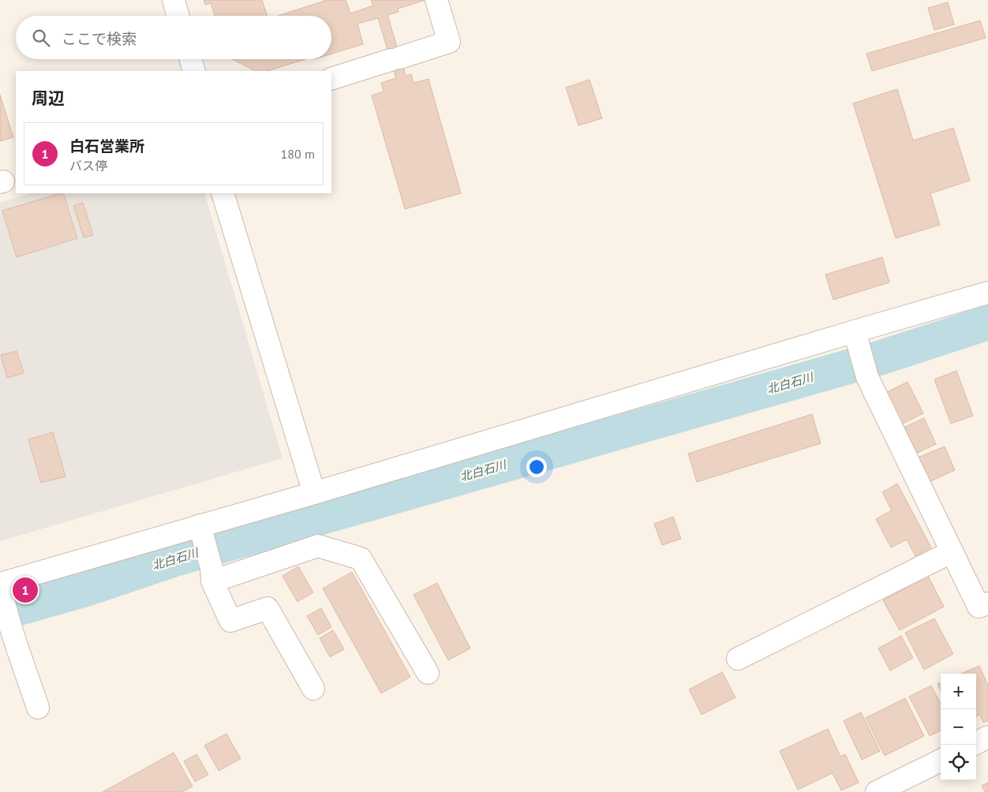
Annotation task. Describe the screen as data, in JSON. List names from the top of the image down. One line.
{"water":["北白石川"],"page":{"search":"ここで検索","heading":"周辺","list":[{"mark":"1","name":"白石営業所","note":"バス停","value":"180 m"}],"pins":"1","map_buttons":["+","−"]}}
